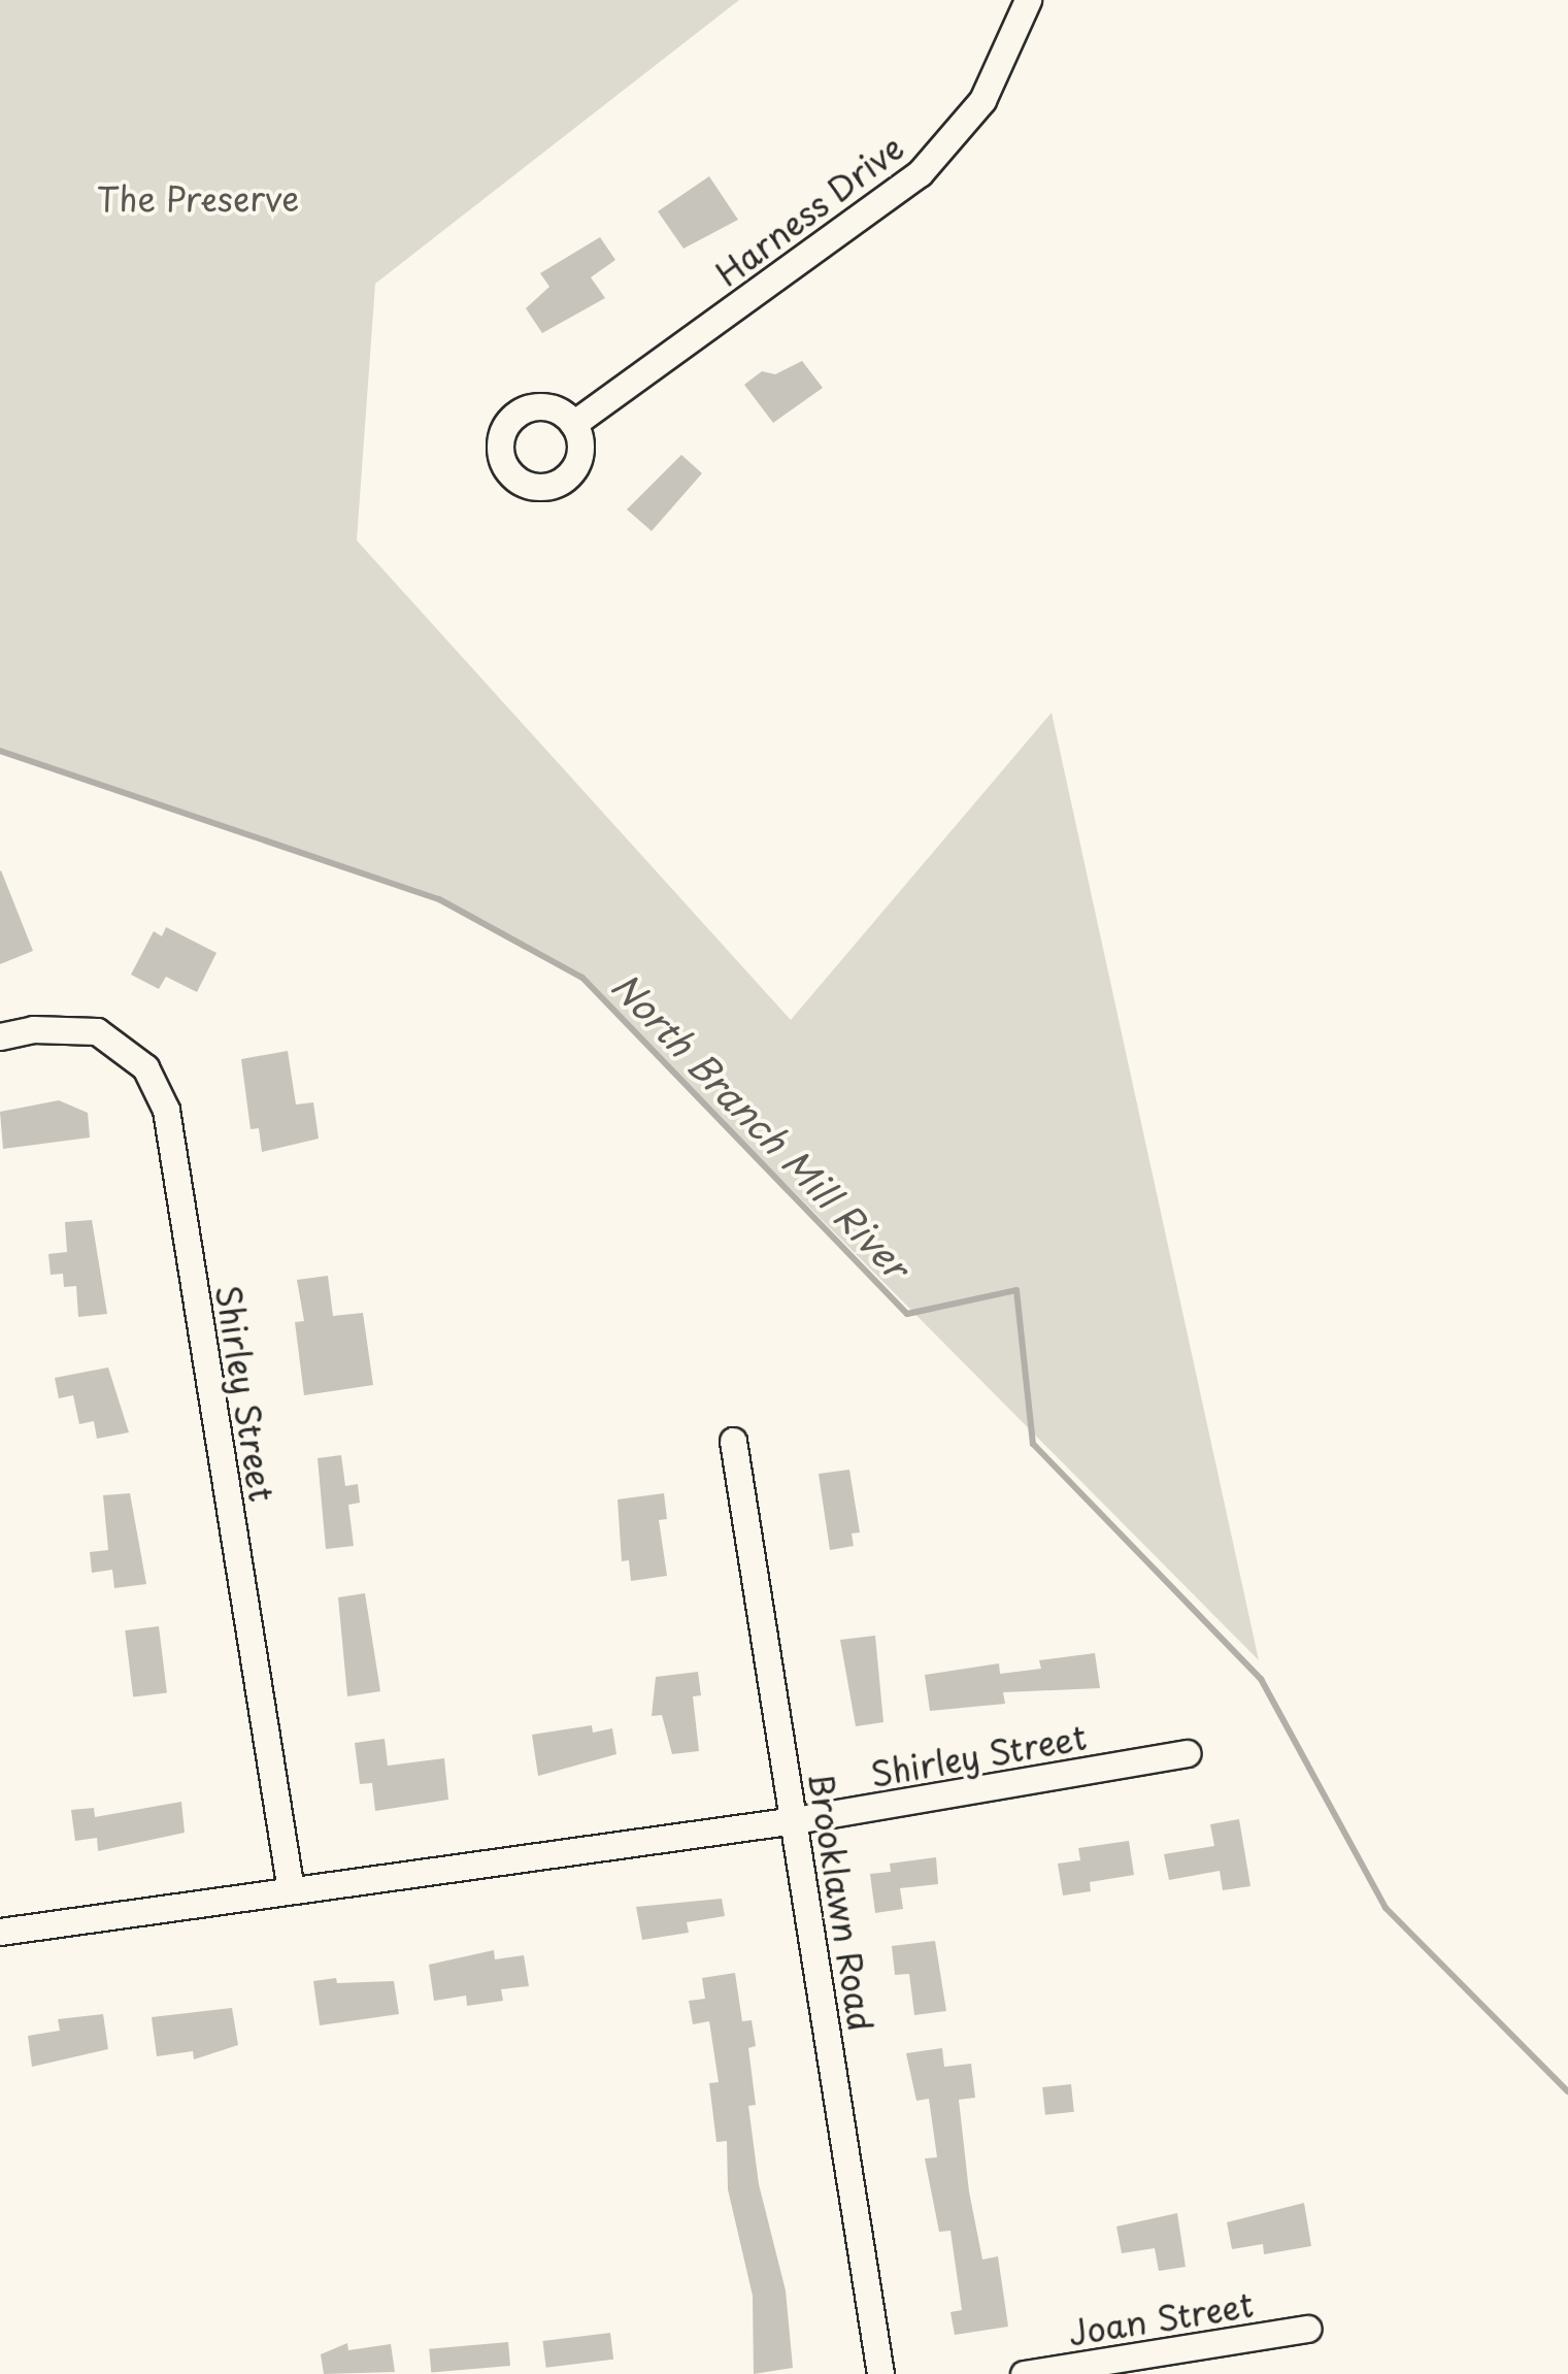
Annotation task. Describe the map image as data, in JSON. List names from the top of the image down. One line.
{"streets":{"street":["Harness Drive","Shirley Street","Brooklawn Road","Joan Street"]},"crossings":[["Shirley Street","Brooklawn Road"]],"water":["North Branch Mill River"],"parks":["The Preserve"]}
